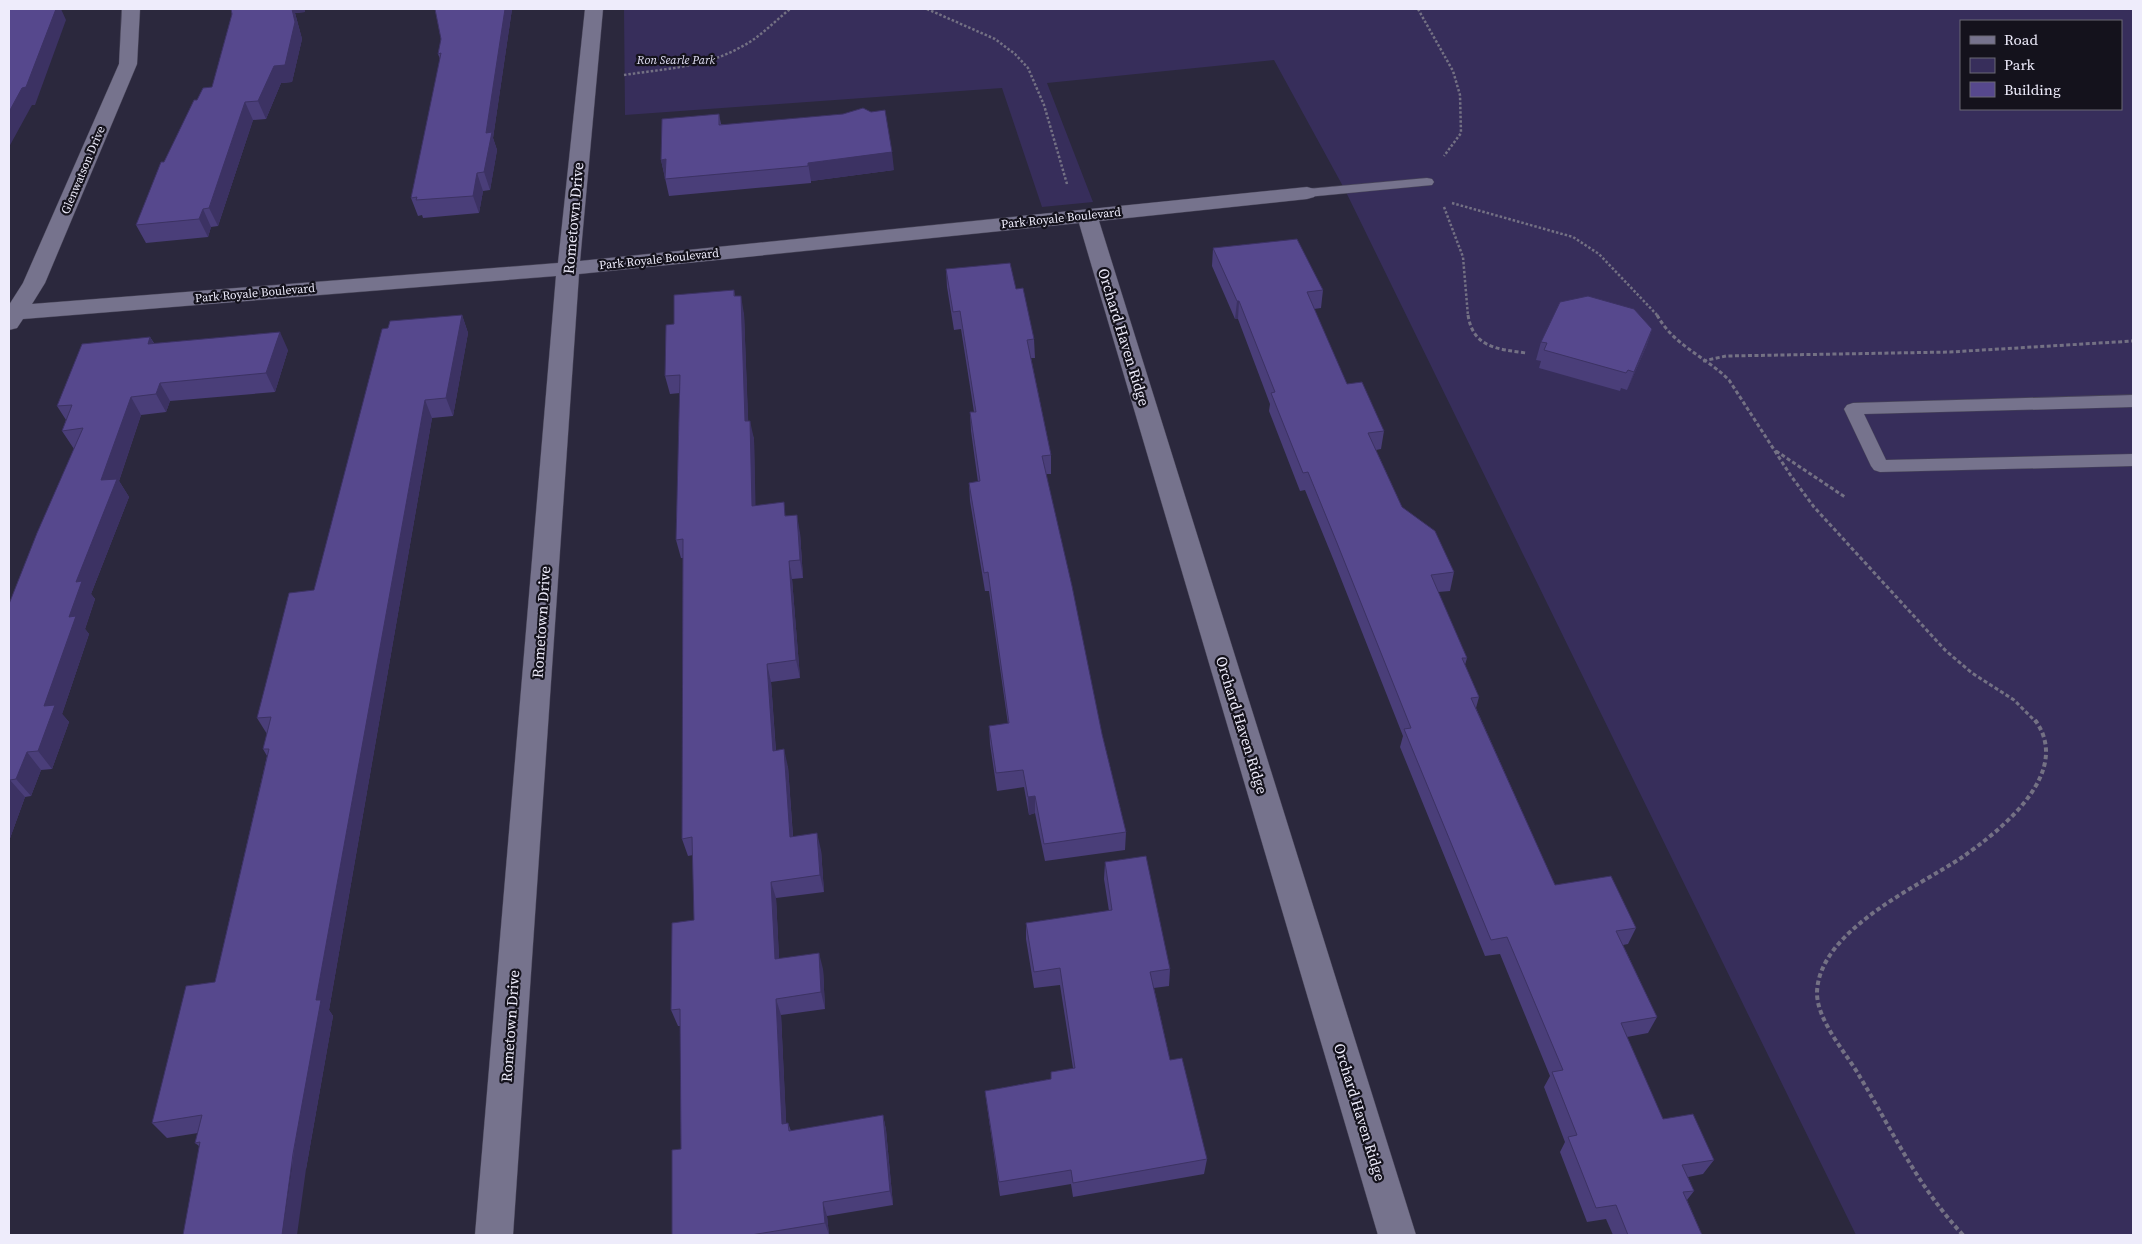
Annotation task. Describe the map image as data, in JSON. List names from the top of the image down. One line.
{"streets":{"street":["Glenwatson Drive","Rometown Drive","Park Royale Boulevard","Orchard Haven Ridge"]},"crossings":[["Glenwatson Drive","Park Royale Boulevard"],["Rometown Drive","Park Royale Boulevard"],["Park Royale Boulevard","Orchard Haven Ridge"]],"parks":["Ron Searle Park"],"legend":["Road","Park","Building"]}
